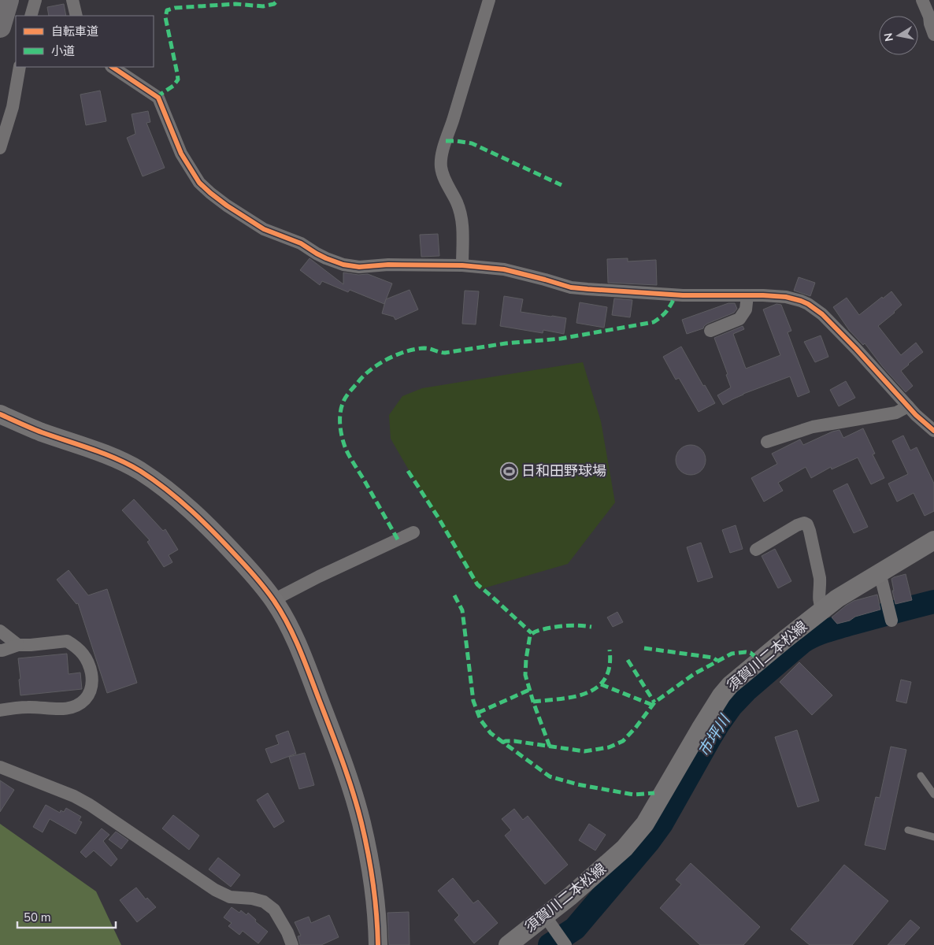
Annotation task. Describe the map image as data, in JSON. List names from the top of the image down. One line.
{"streets":{"street":["須賀川二本松線"]},"water":["市坪川"],"places":{"sports":["日和田野球場"]},"legend":["自転車道","小道"],"scale_bar":"50 m","north":"left"}
